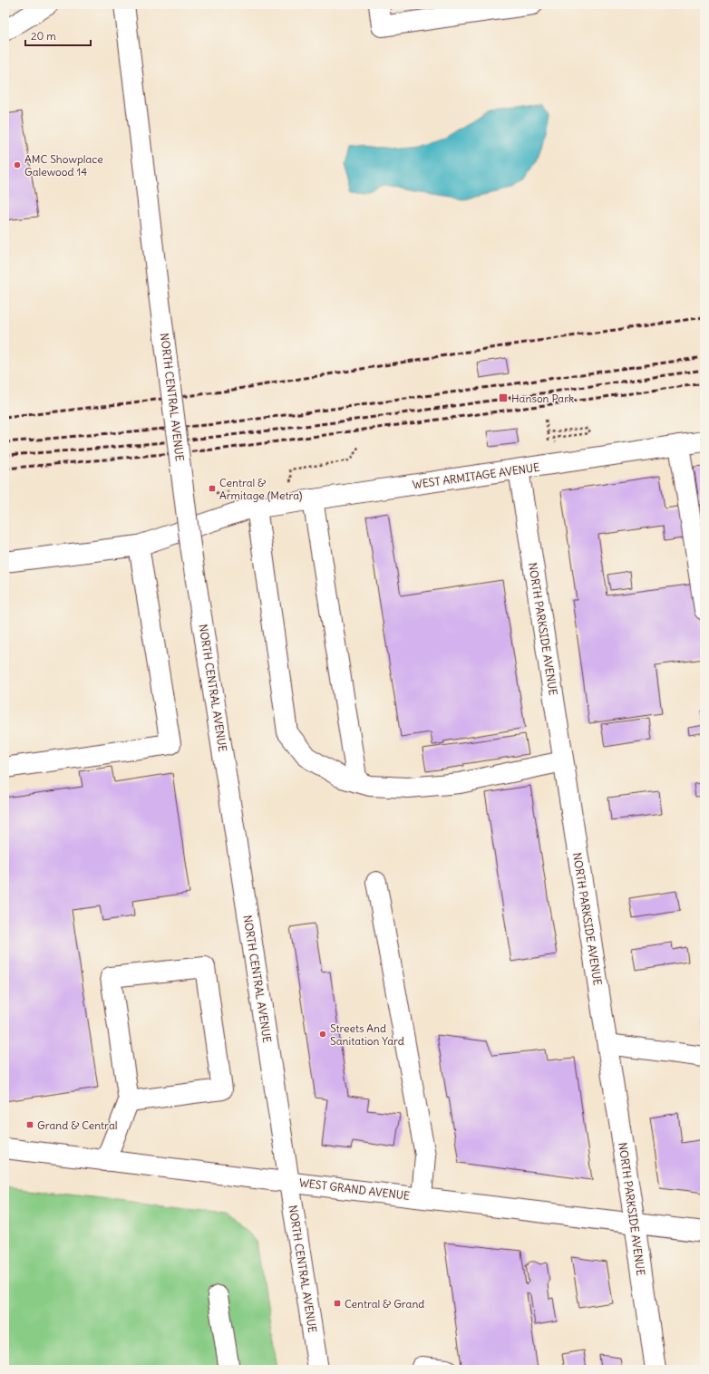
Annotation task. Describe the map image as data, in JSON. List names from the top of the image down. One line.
{"streets":{"street":["NORTH CENTRAL AVENUE","WEST ARMITAGE AVENUE","NORTH PARKSIDE AVENUE","WEST GRAND AVENUE"]},"crossings":[["NORTH CENTRAL AVENUE","WEST GRAND AVENUE"],["WEST ARMITAGE AVENUE","NORTH PARKSIDE AVENUE"],["NORTH PARKSIDE AVENUE","WEST GRAND AVENUE"]],"places":{"other":["AMC Showplace Galewood 14","Streets And Sanitation Yard"],"transit":["Hanson Park","Central & Armitage (Metra)","Grand & Central","Central & Grand"]},"scale_bar":"20 m"}
